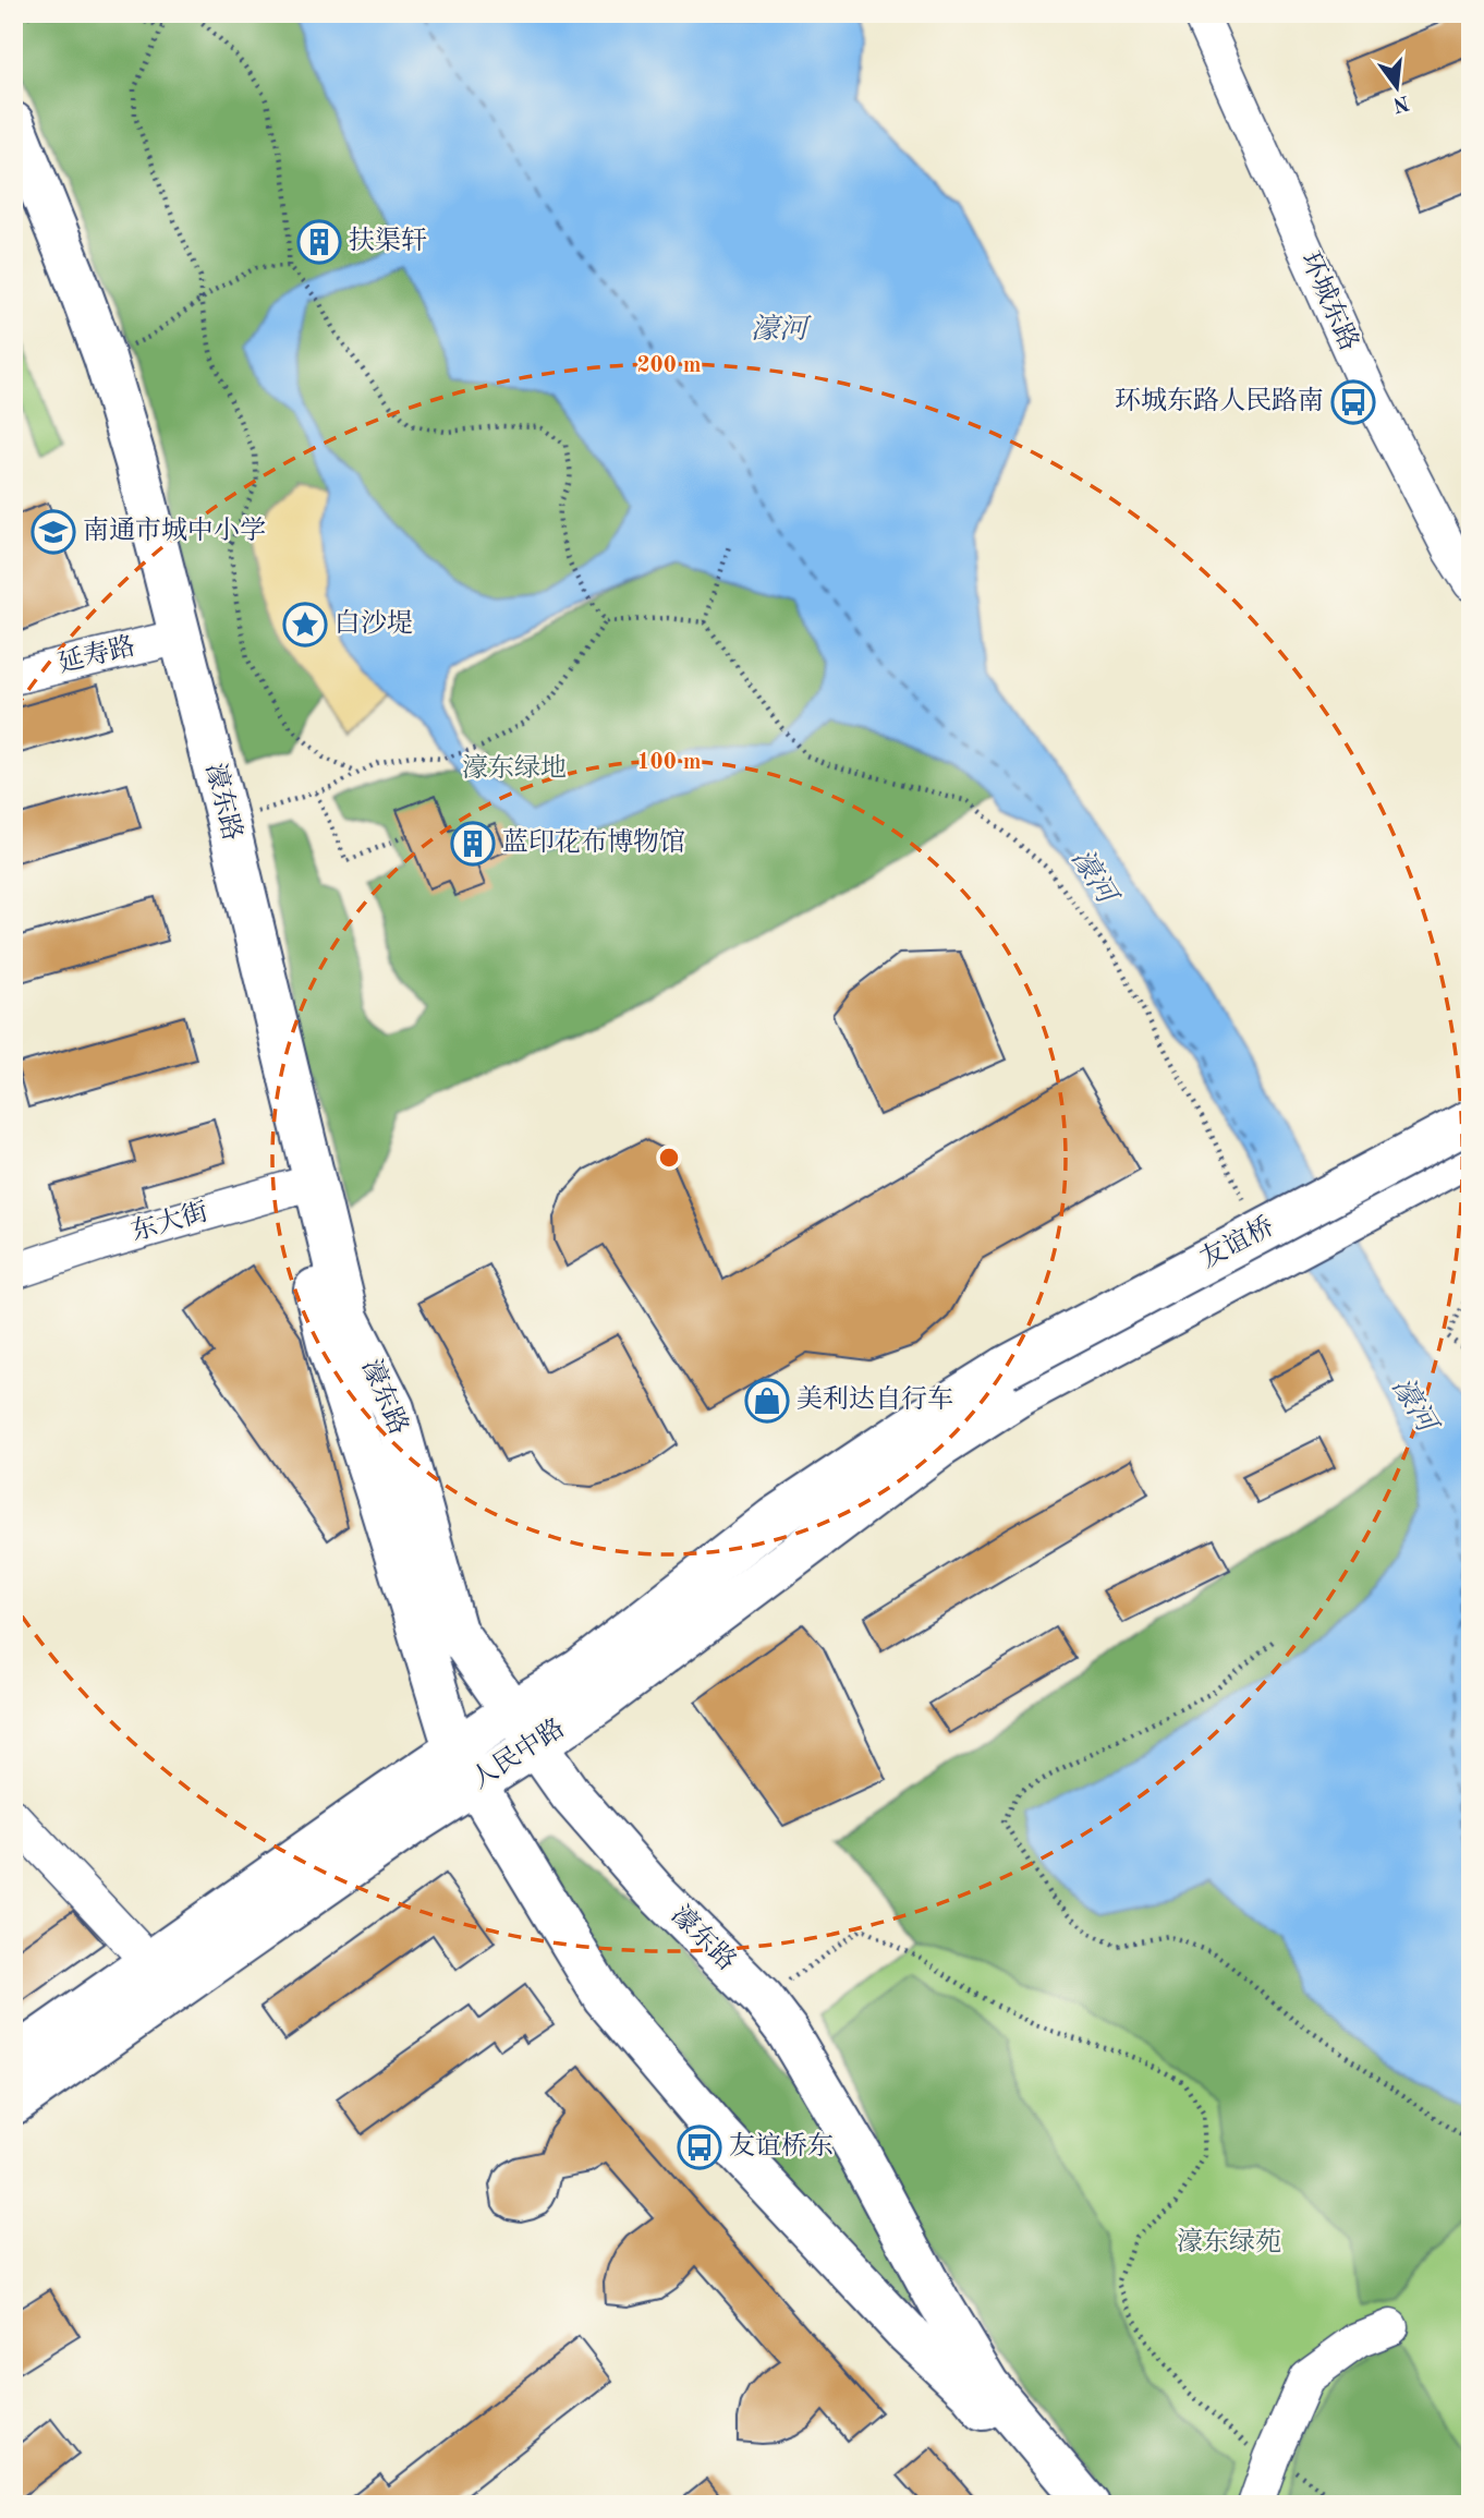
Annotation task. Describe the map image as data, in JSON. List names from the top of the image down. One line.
{"streets":{"main road":["濠东路","友谊桥","人民中路"],"street":["环城东路","延寿路","东大街"]},"crossings":[["延寿路","濠东路"],["濠东路","东大街"],["濠东路","人民中路"],["友谊桥","人民中路"]],"water":["濠河"],"parks":["濠东绿地","濠东绿苑"],"places":{"building":["扶渠轩","蓝印花布博物馆"],"bus stop":["环城东路人民路南","友谊桥东"],"school or university":["南通市城中小学"],"place":["白沙堤"],"shop":["美利达自行车"]},"north":"bottom","rings":["200 m","100 m"]}
